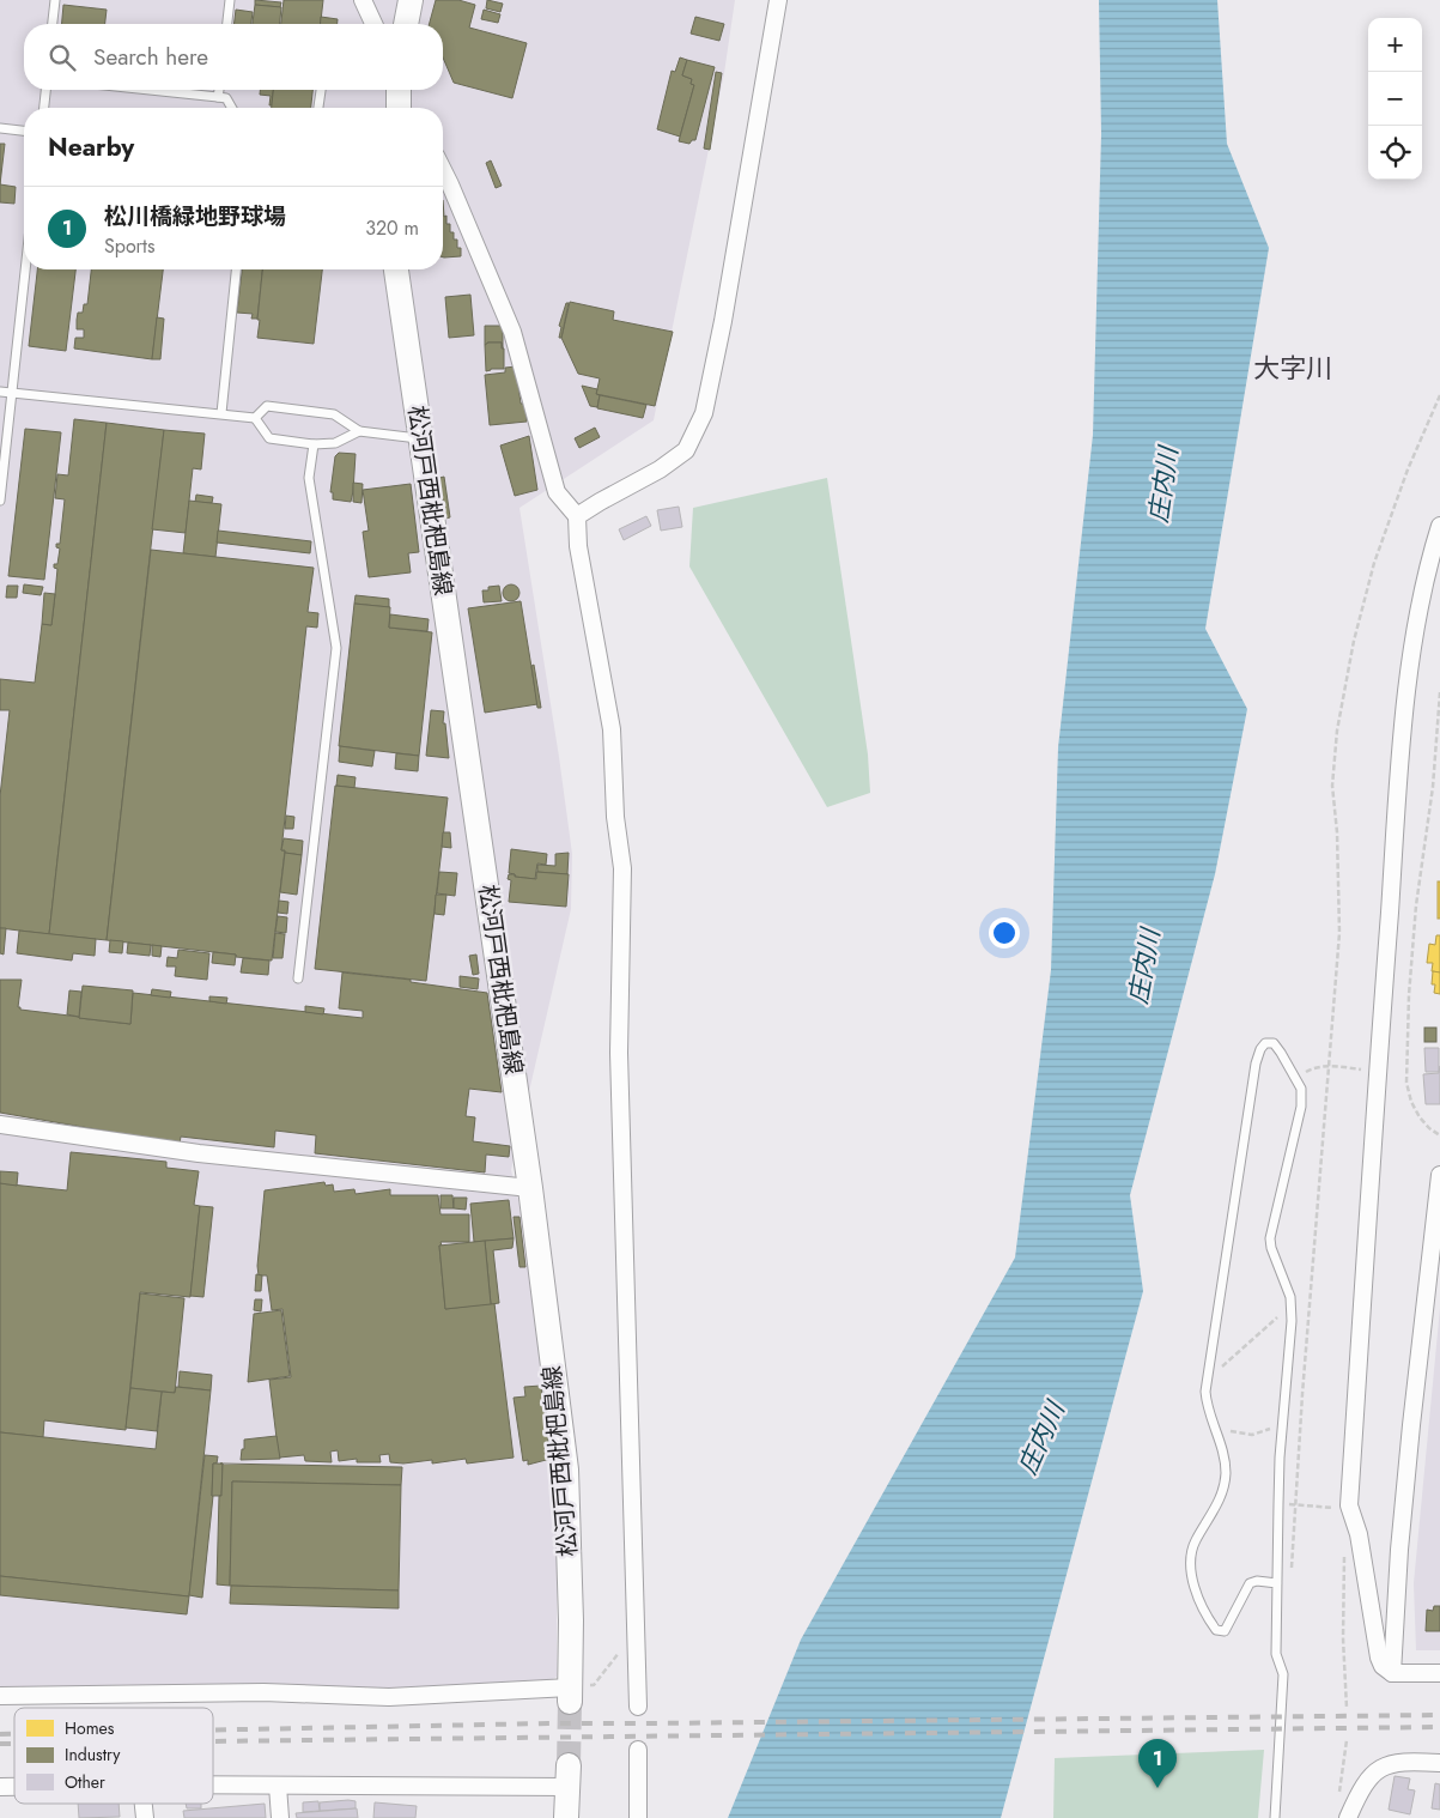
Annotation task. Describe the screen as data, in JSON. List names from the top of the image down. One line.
{"streets":{"main road":["松河戸西枇杷島線"]},"districts":["大字川"],"water":["庄内川"],"legend":["Homes","Industry","Other"],"page":{"map_buttons":["+","−"],"search":"Search here","heading":"Nearby","list":[{"mark":"1","name":"松川橋緑地野球場","note":"Sports","value":"320 m"}],"pins":"1"}}
